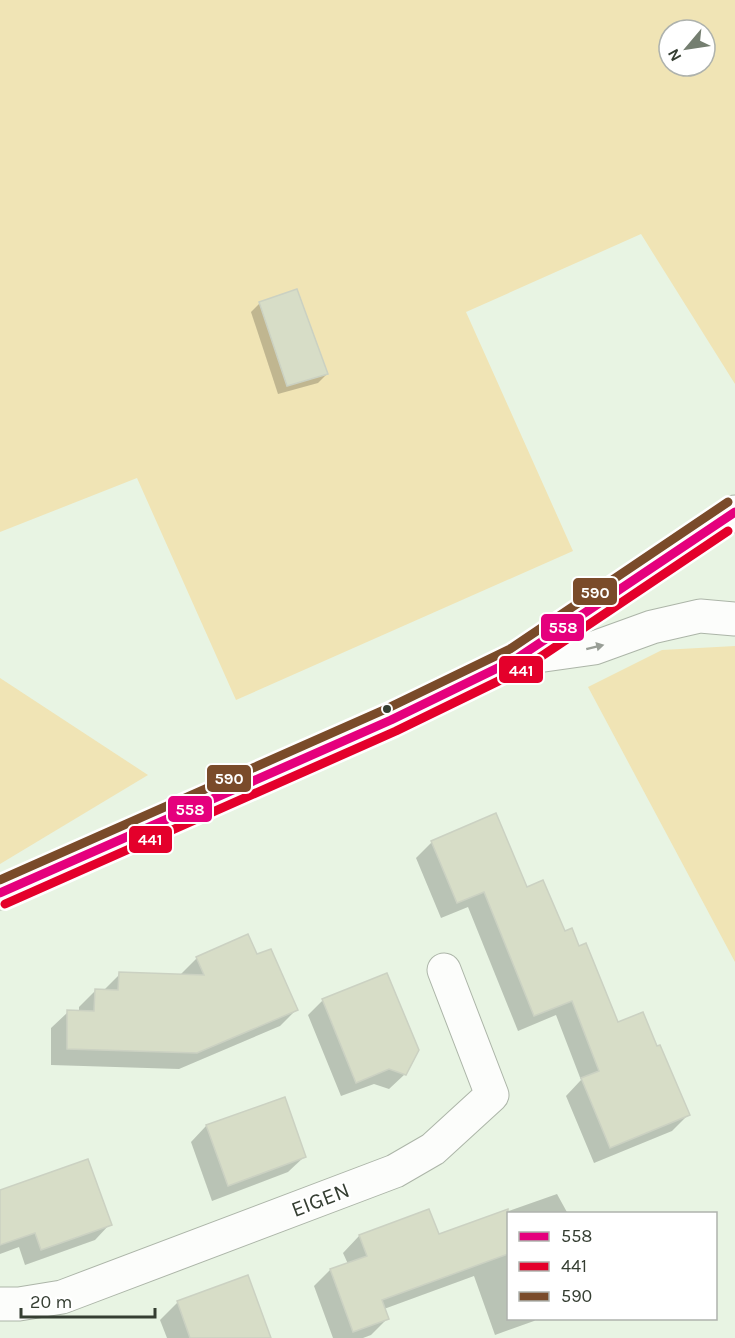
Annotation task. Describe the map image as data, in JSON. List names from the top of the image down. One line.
{"streets":{"street":["EIGEN"]},"lines":["transit line 590","transit line 558","transit line 441"],"legend":["558","441","590"],"scale_bar":"20 m","north":"bottom left"}
